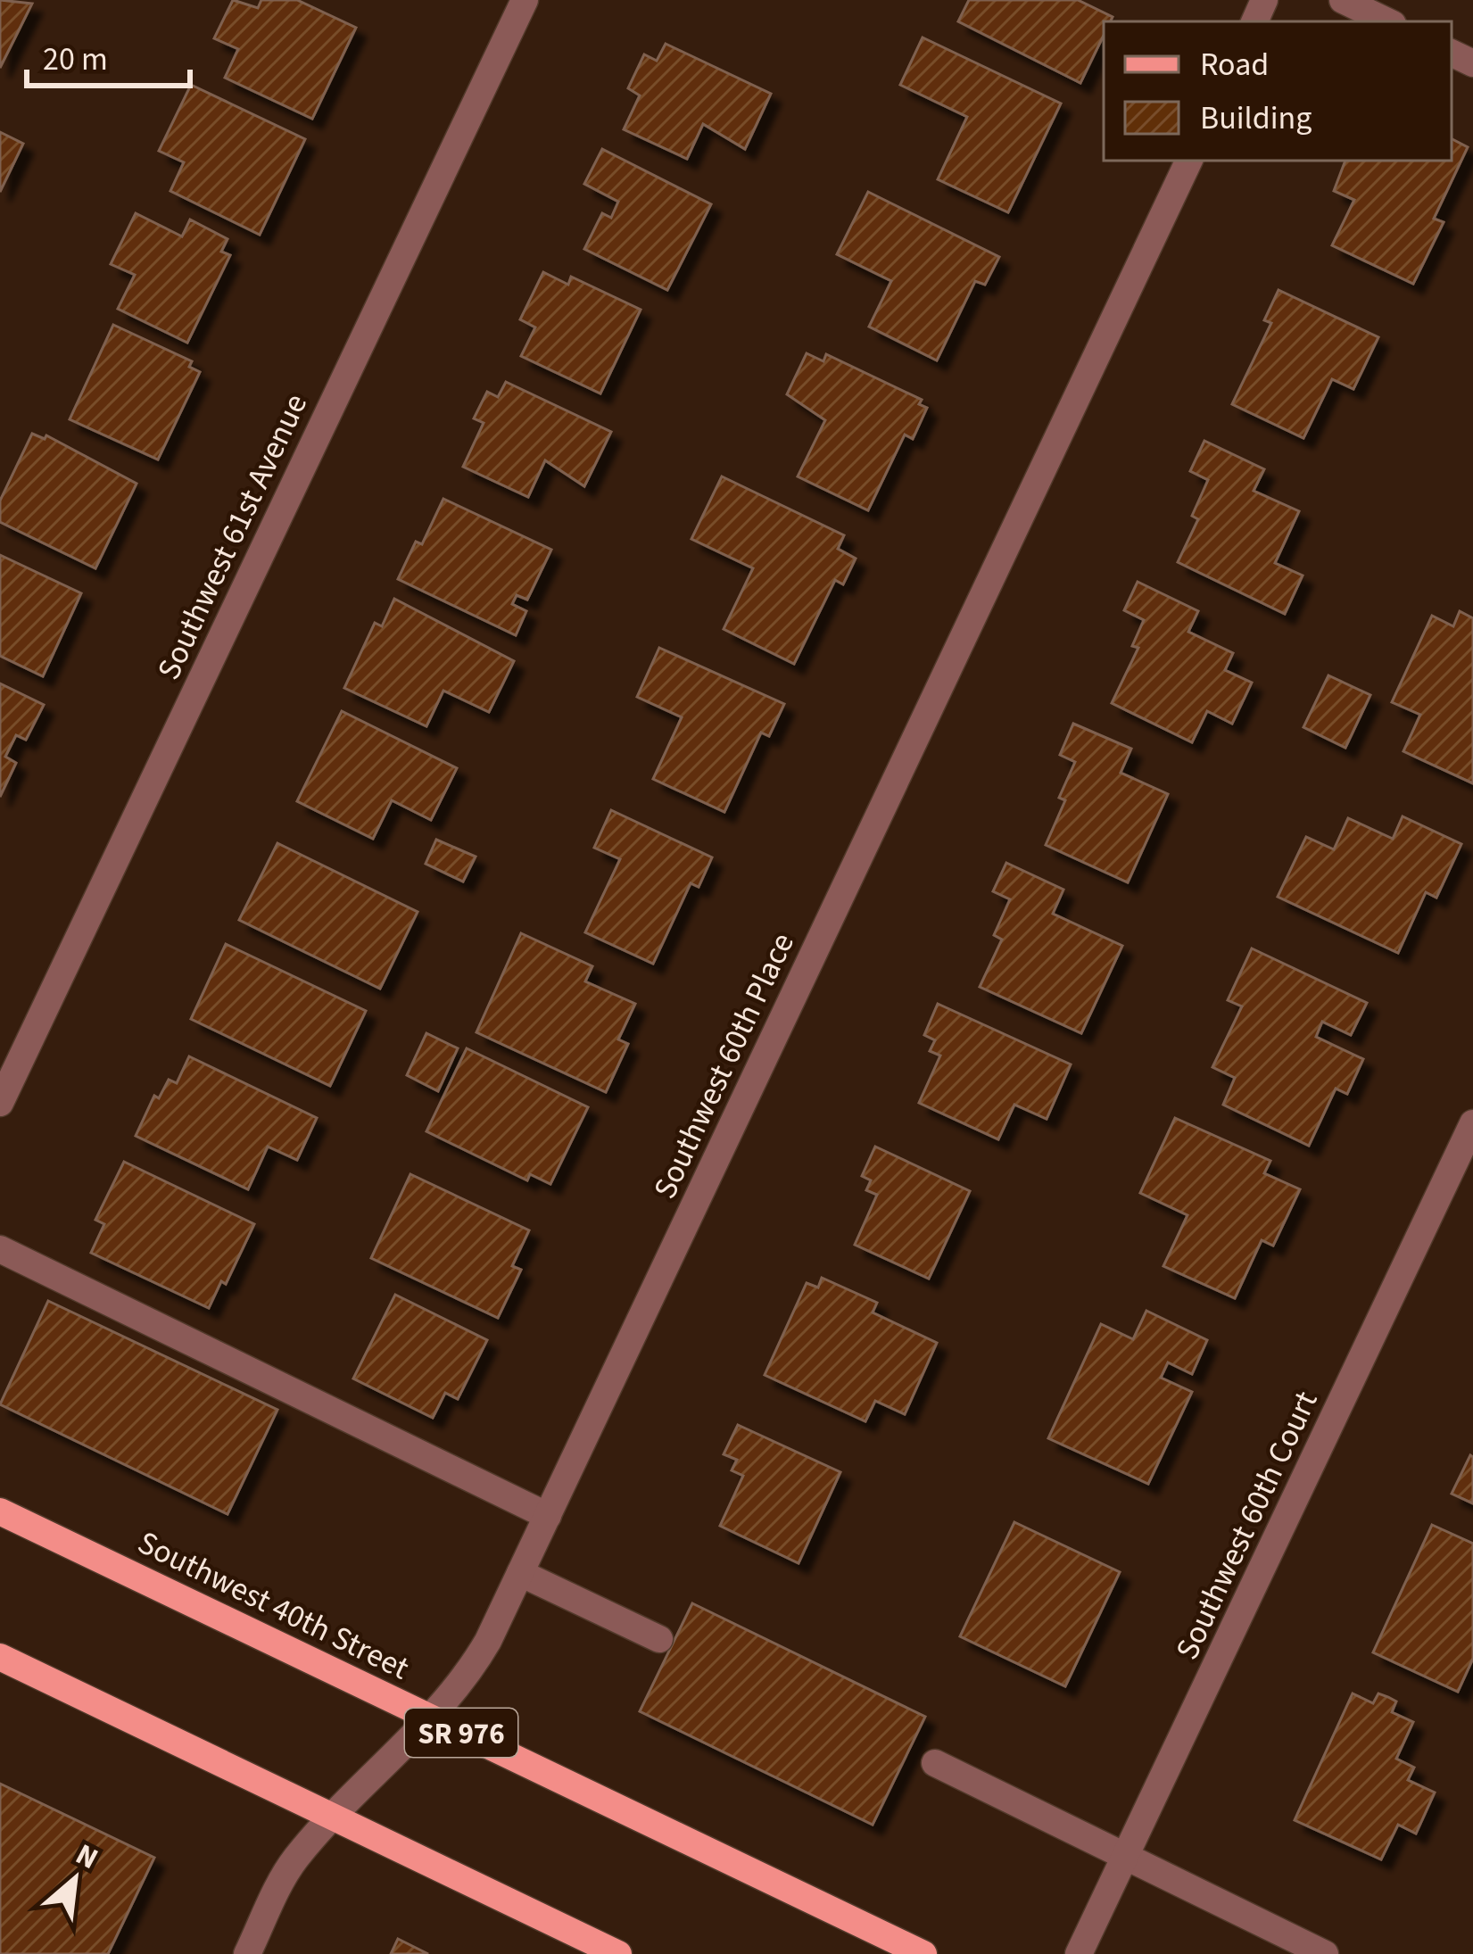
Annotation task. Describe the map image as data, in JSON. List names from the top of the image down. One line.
{"streets":{"main road":["Southwest 40th Street","SR 976"],"street":["Southwest 61st Avenue","Southwest 60th Place","Southwest 60th Court"]},"crossings":[["Southwest 60th Place","Southwest 40th Street"]],"legend":["Road","Building"],"scale_bar":"20 m","north":"top right"}
